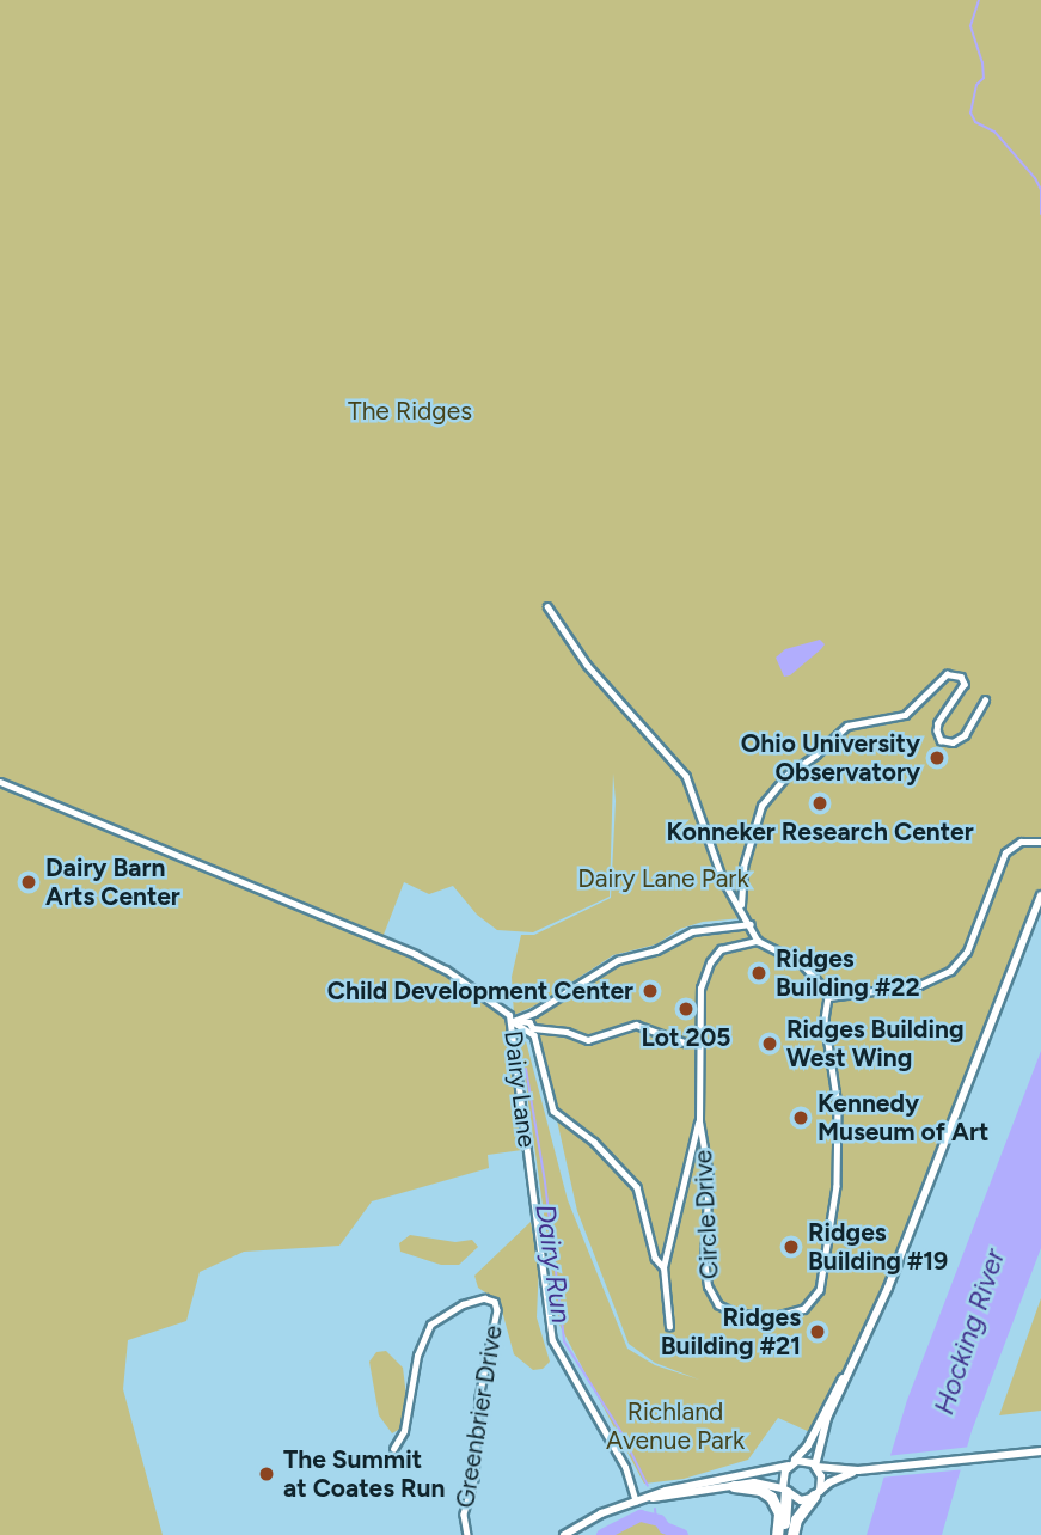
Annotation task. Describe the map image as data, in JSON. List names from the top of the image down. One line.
{"streets":{"street":["Dairy Lane","Circle Drive","Greenbrier Drive"]},"water":["Dairy Run","Hocking River"],"parks":["The Ridges","Dairy Lane Park","Richland Avenue Park"],"places":["Ohio University Observatory","Konneker Research Center","Dairy Barn Arts Center","Ridges Building #22","Child Development Center","Lot 205","Ridges Building West Wing","Kennedy Museum of Art","Ridges Building #19","Ridges Building #21","The Summit at Coates Run"]}
